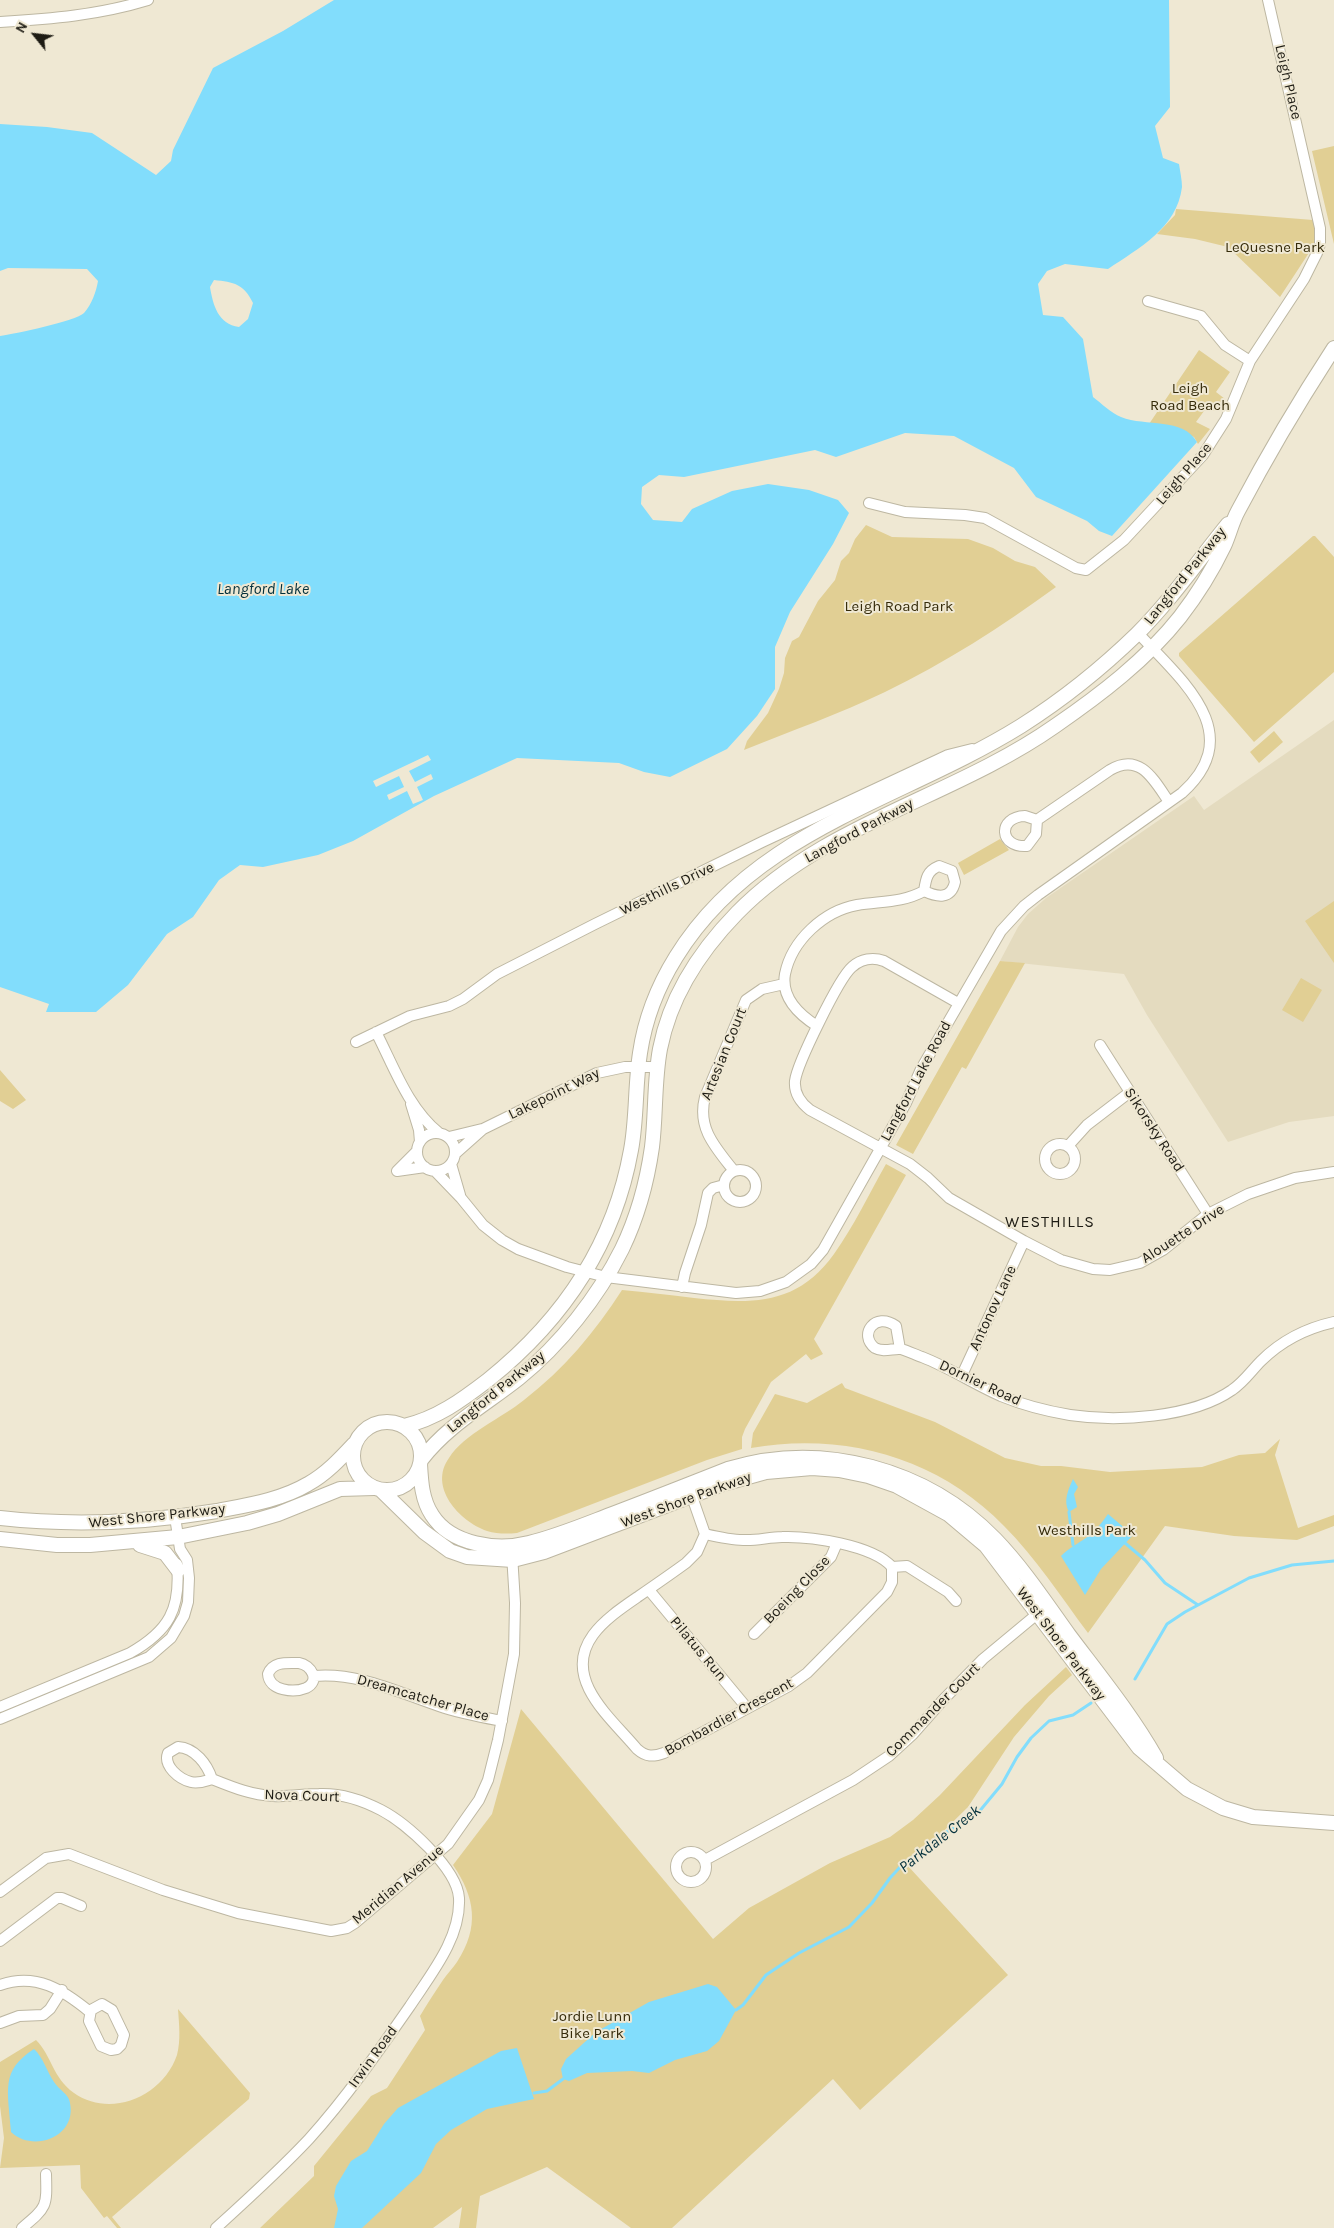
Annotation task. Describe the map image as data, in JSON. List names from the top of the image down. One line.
{"streets":{"main road":["Langford Parkway","West Shore Parkway"],"street":["Leigh Place","Westhills Drive","Artesian Court","Langford Lake Road","Lakepoint Way","Sikorsky Road","Alouette Drive","Antonov Lane","Dornier Road","Boeing Close","Pilatus Run","Dreamcatcher Place","Commander Court","Bombardier Crescent","Nova Court","Meridian Avenue","Irwin Road"]},"crossings":[["Langford Parkway","Westhills Drive"],["Langford Parkway","Langford Lake Road"],["Langford Parkway","Lakepoint Way"],["Langford Parkway","West Shore Parkway"],["Langford Lake Road","Lakepoint Way"],["Langford Lake Road","Alouette Drive"],["Sikorsky Road","Alouette Drive"],["Alouette Drive","Antonov Lane"],["Antonov Lane","Dornier Road"],["West Shore Parkway","Commander Court"],["West Shore Parkway","Meridian Avenue"],["Pilatus Run","Bombardier Crescent"],["Dreamcatcher Place","Meridian Avenue"],["Nova Court","Meridian Avenue"],["Nova Court","Irwin Road"],["Meridian Avenue","Irwin Road"]],"districts":["WESTHILLS"],"water":["Langford Lake","Parkdale Creek"],"parks":["LeQuesne Park","Leigh Road Beach","Leigh Road Park","Westhills Park","Jordie Lunn Bike Park"],"north":"top left"}
